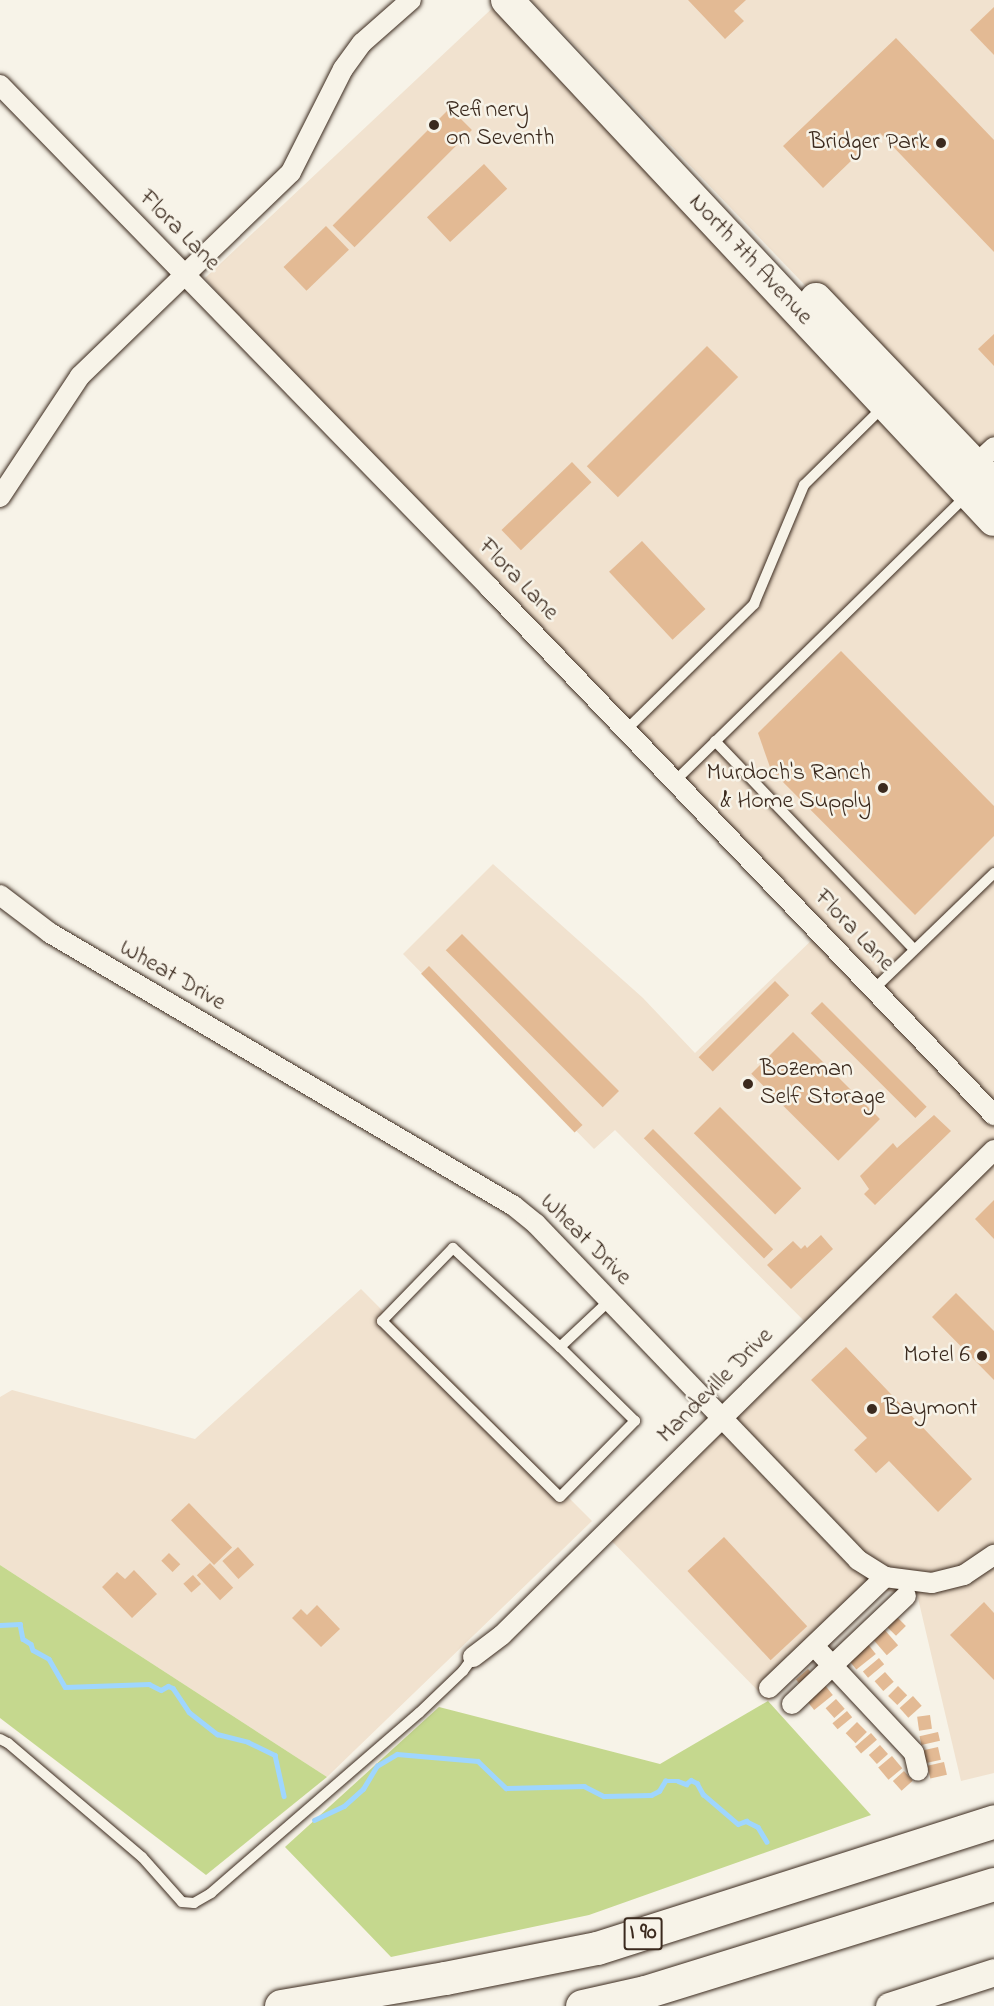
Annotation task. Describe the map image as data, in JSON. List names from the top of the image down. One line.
{"streets":{"highway":["I 90"],"main road":["North 7th Avenue"],"street":["Flora Lane","Wheat Drive","Mandeville Drive"]},"crossings":[["Wheat Drive","Mandeville Drive"]],"places":["Refinery on Seventh","Bridger Park","Murdoch's Ranch & Home Supply","Bozeman Self Storage","Motel 6","Baymont"]}
